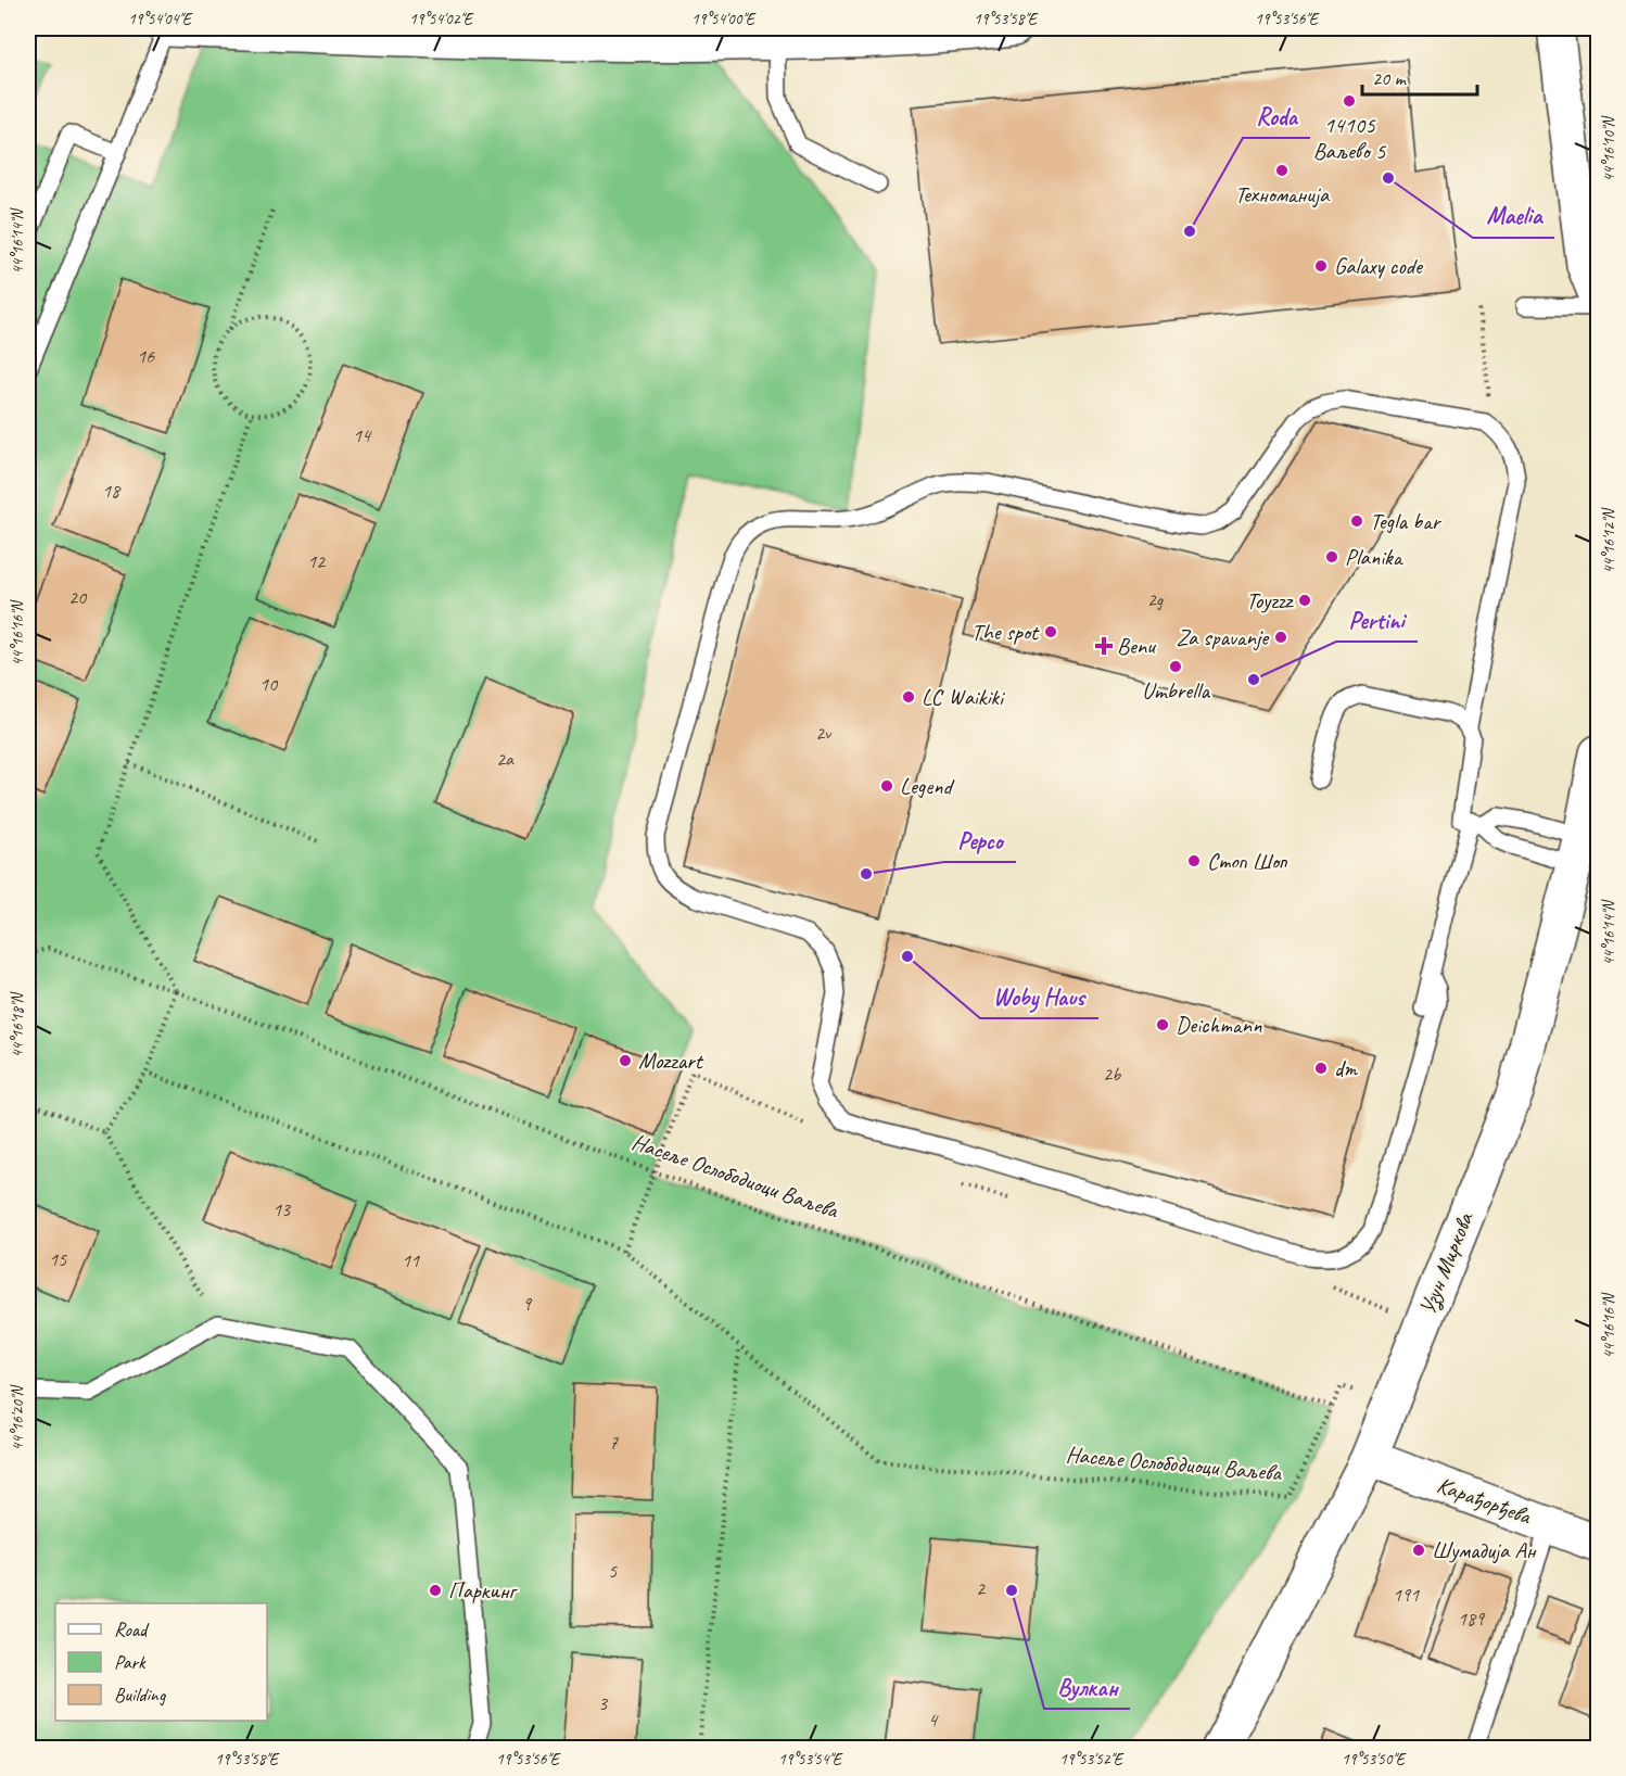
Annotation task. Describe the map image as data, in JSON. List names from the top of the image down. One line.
{"streets":{"street":["Узун Миркова","Карађорђева"],"path":["Насеље Ослободиоци Ваљева"]},"crossings":[["Узун Миркова","Карађорђева"]],"places":{"other":["14105 Ваљево 5","Техноманија","Maelia","Roda","Galaxy code","Tegla bar","Planika","Toyzzz","The spot","Za spavanje","Umbrella","Pertini","LC Waikiki","Legend","Стоп Шоп","Pepco","Woby Haus","Deichmann","Mozzart","dm","Шумадија Ан","Паркинг","Вулкан"],"health":["Benu"]},"house_numbers":["16","14","18","12","20","2g","10","2v","2a","2b","13","15","11","9","7","5","2","191","189","3","4"],"legend":["Road","Park","Building"],"scale_bar":"20 m","coordinates":["19°54'04\"E","19°54'02\"E","19°54'00\"E","19°53'58\"E","19°53'56\"E","44°16'10\"N","44°16'14\"N","44°16'12\"N","44°16'16\"N","44°16'18\"N","44°16'20\"N","19°53'54\"E","19°53'52\"E","19°53'50\"E"]}
